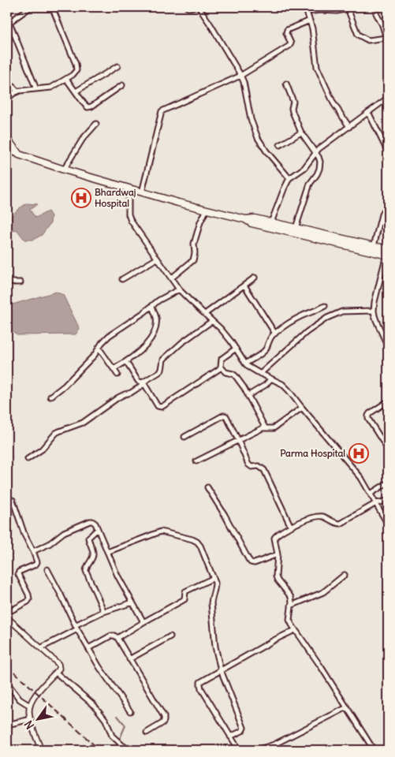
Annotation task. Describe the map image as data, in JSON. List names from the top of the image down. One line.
{"places":{"hospital":["Bhardwaj Hospital","Parma Hospital"]},"north":"bottom left"}
